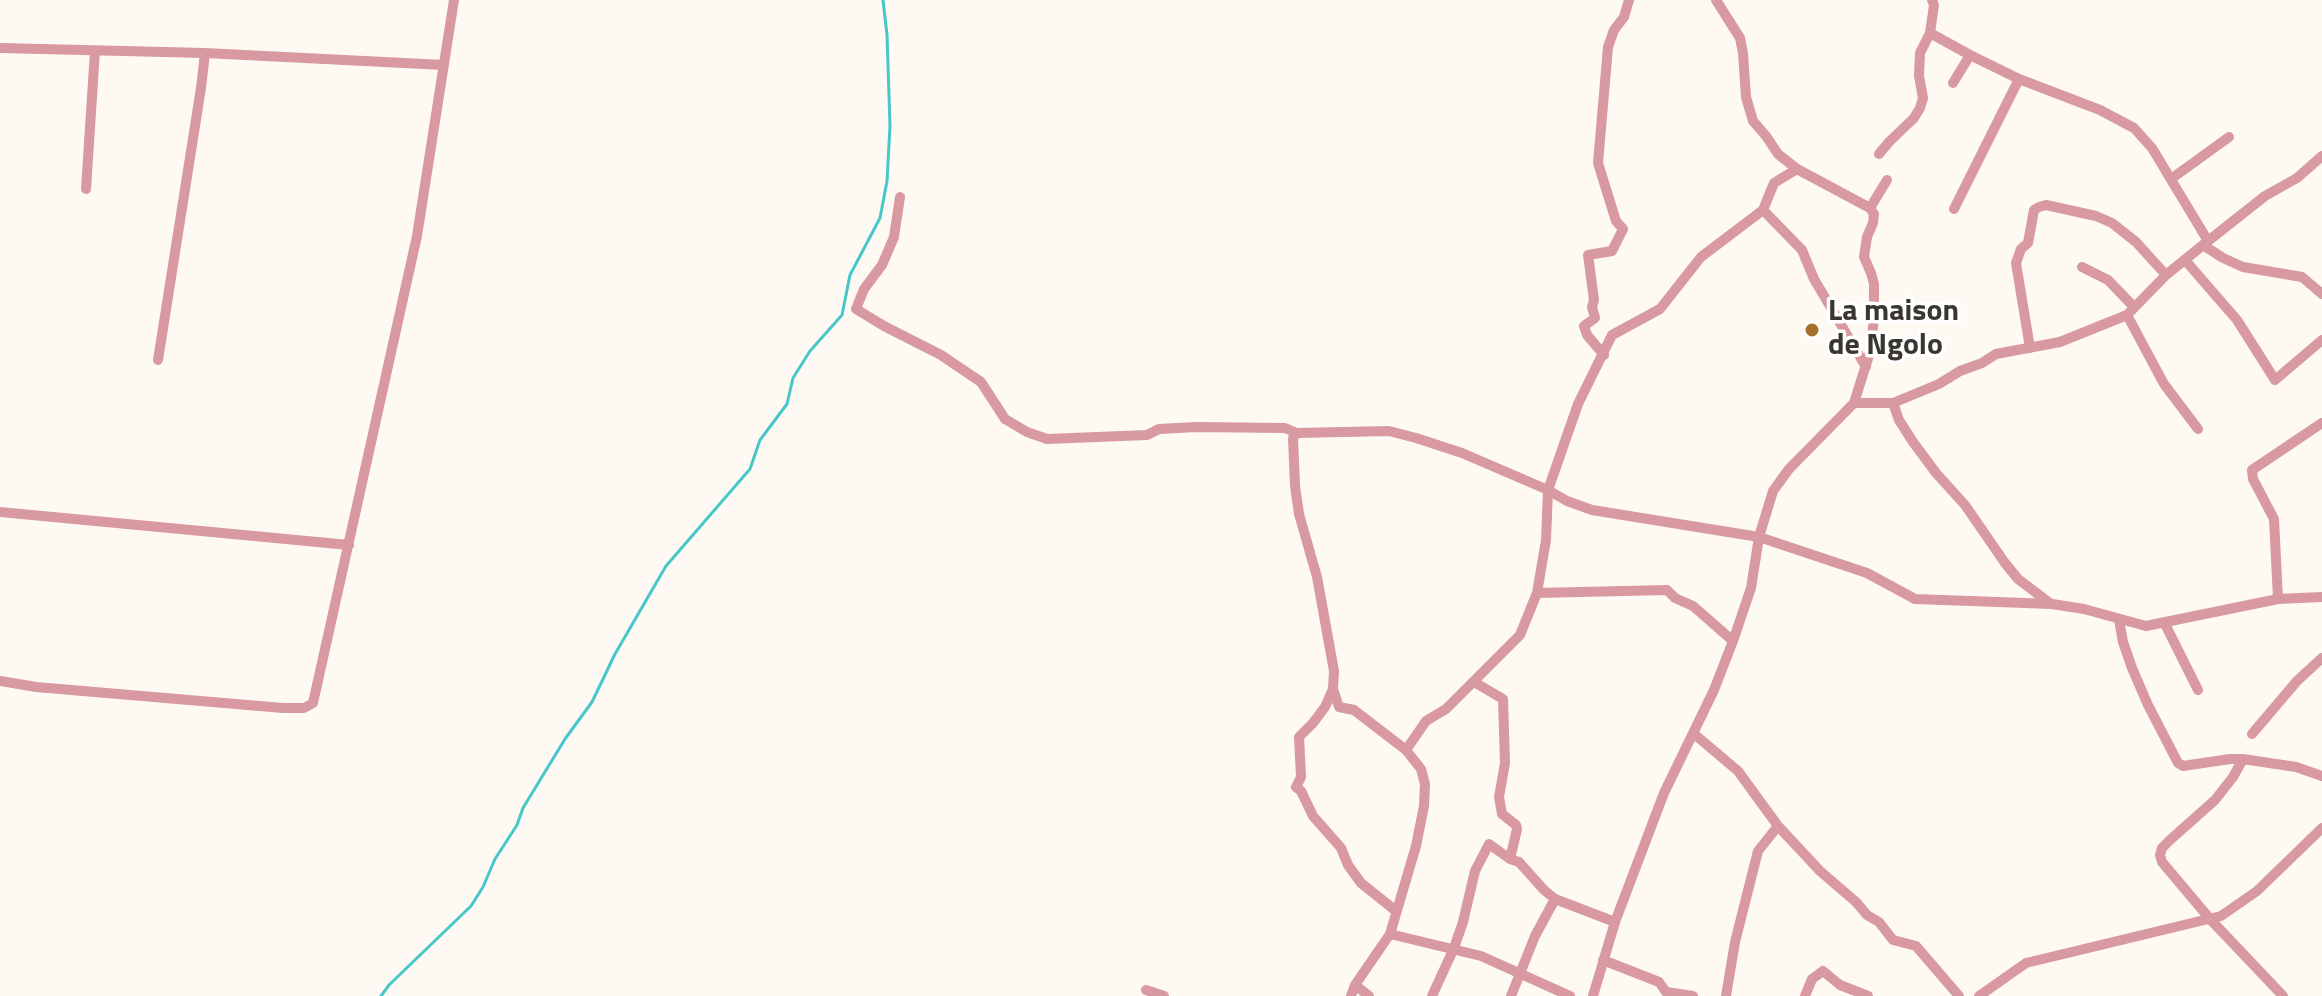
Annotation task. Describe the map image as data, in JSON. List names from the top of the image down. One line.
{"places":["La maison de Ngolo"]}
